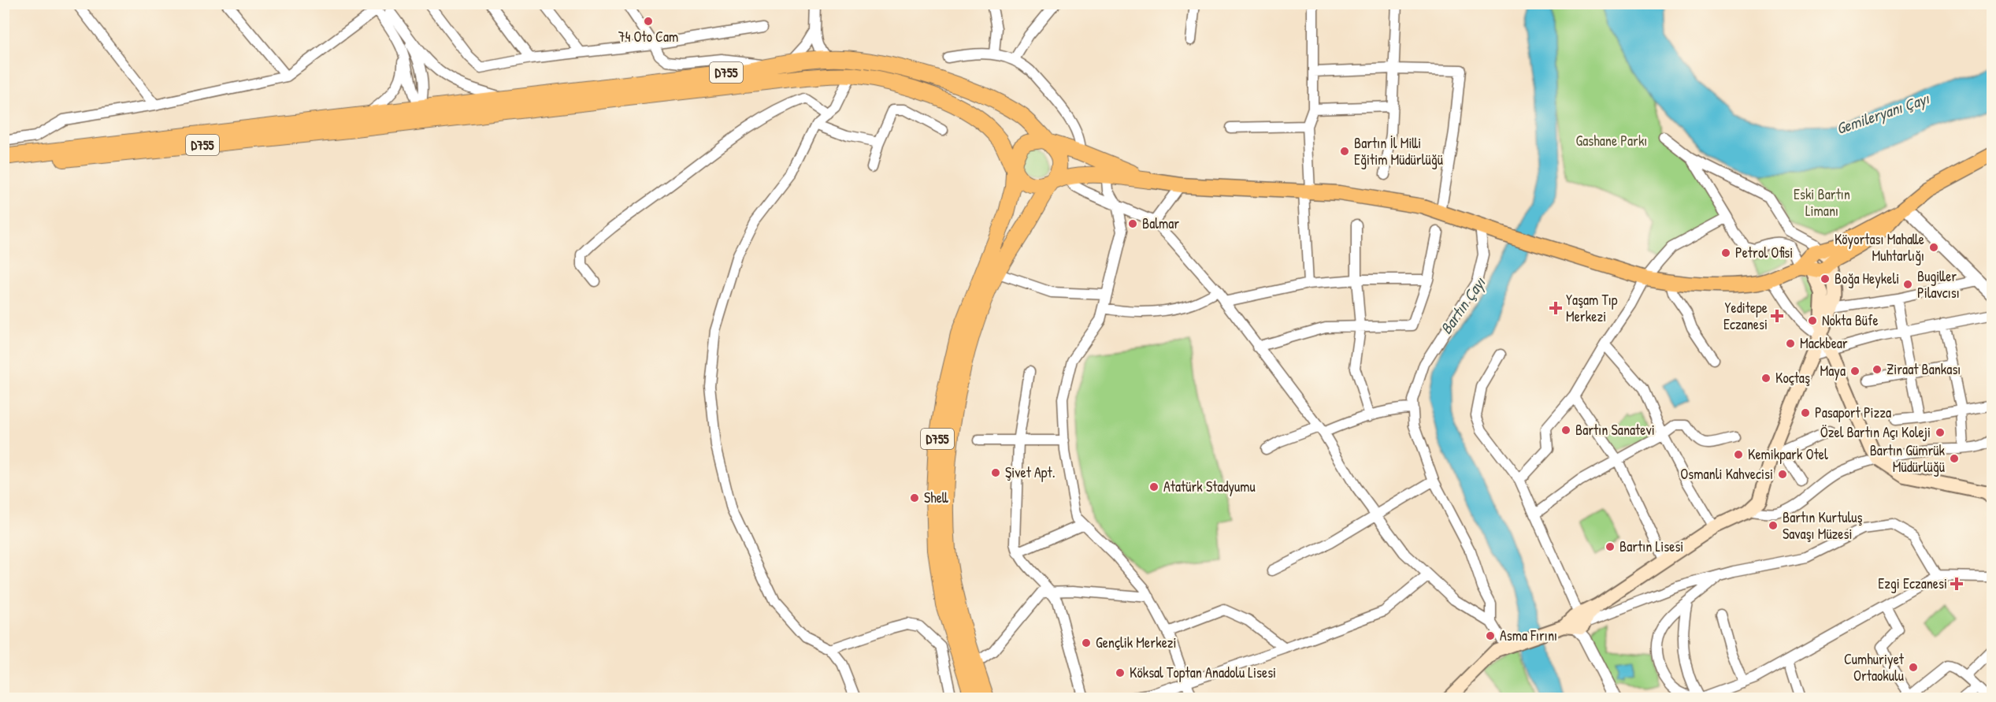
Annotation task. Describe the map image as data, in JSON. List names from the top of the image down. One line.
{"streets":{"highway":["D755"]},"water":["Gemileryanı Çayı","Bartın Çayı"],"parks":["Gashane Parkı","Eski Bartın Limanı"],"places":{"other":["74 Oto Cam","Bartın İl Milli Eğitim Müdürlüğü","Balmar","Köyortası Mahalle Muhtarlığı","Petrol Ofisi","Boğa Heykeli","Bugiller Pilavcısı","Nokta Büfe","Mackbear","Ziraat Bankası","Maya","Koçtaş","Pasaport Pizza","Bartın Sanatevi","Özel Bartın Açı Koleji","Kemikpark Otel","Bartın Gümrük Müdürlüğü","Şivet Apt.","Osmanli Kahvecisi","Atatürk Stadyumu","Shell","Bartın Kurtuluş Savaşı Müzesi","Bartın Lisesi","Asma Fırını","Gençlik Merkezi","Cumhuriyet Ortaokulu","Köksal Toptan Anadolu Lisesi"],"health":["Yaşam Tıp Merkezi","Yeditepe Eczanesi","Ezgi Eczanesi"]}}
